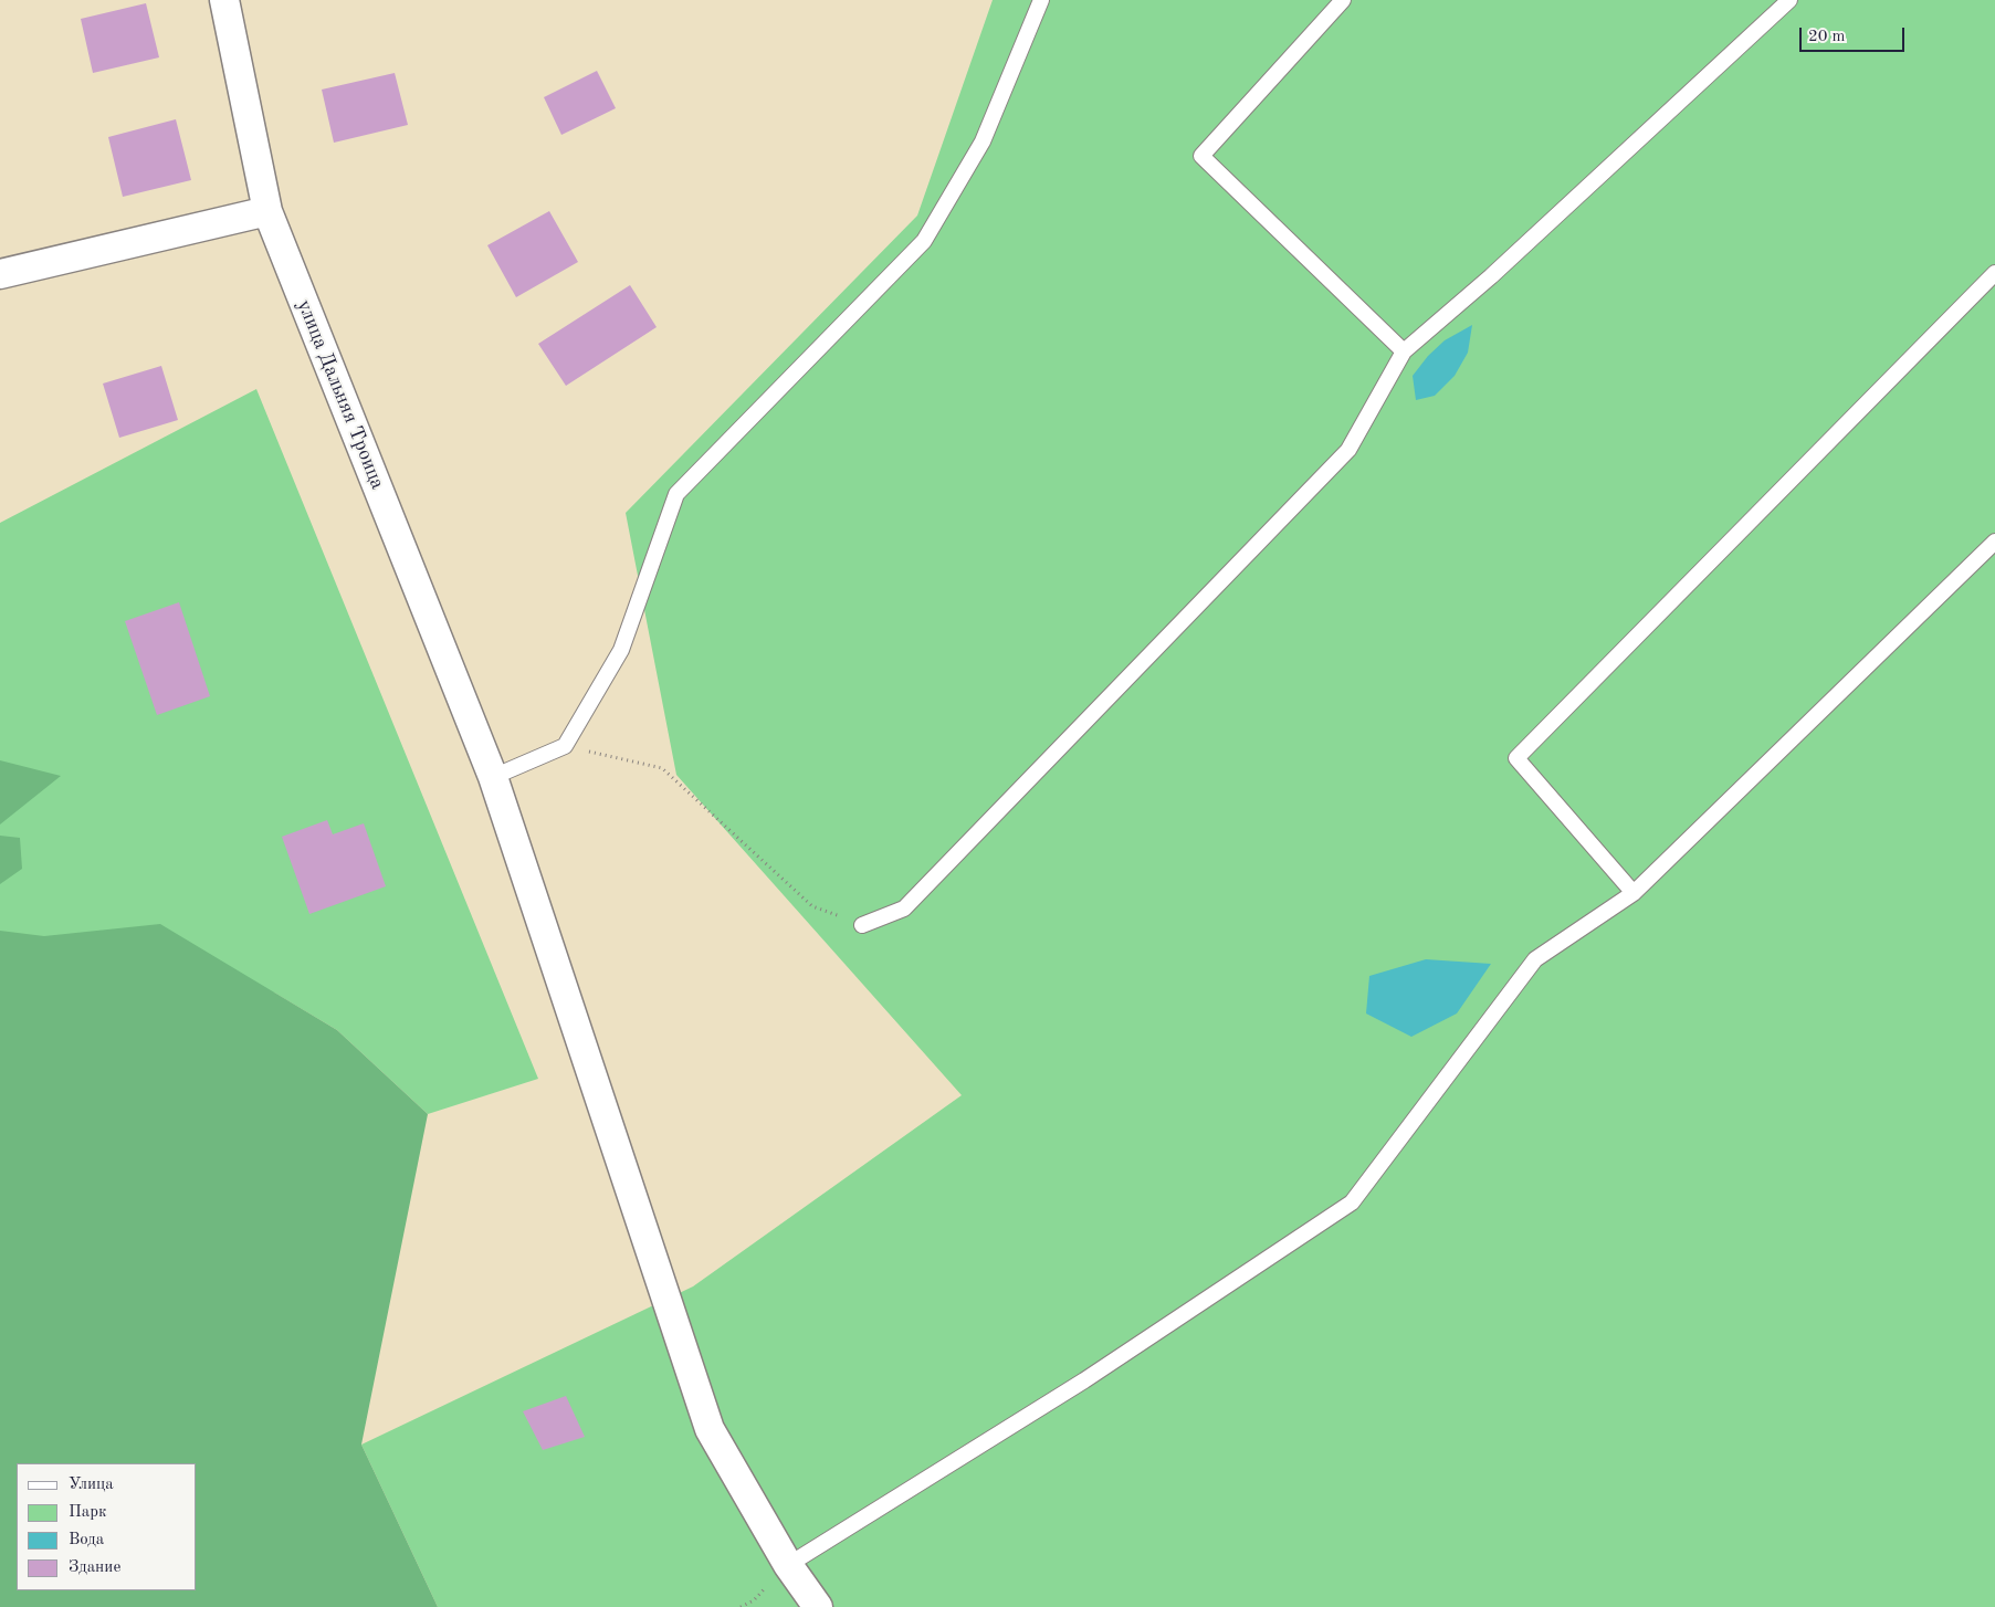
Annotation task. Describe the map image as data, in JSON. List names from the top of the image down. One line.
{"streets":{"street":["улица Дальняя Троица"]},"legend":["Улица","Парк","Вода","Здание"],"scale_bar":"20 m"}
